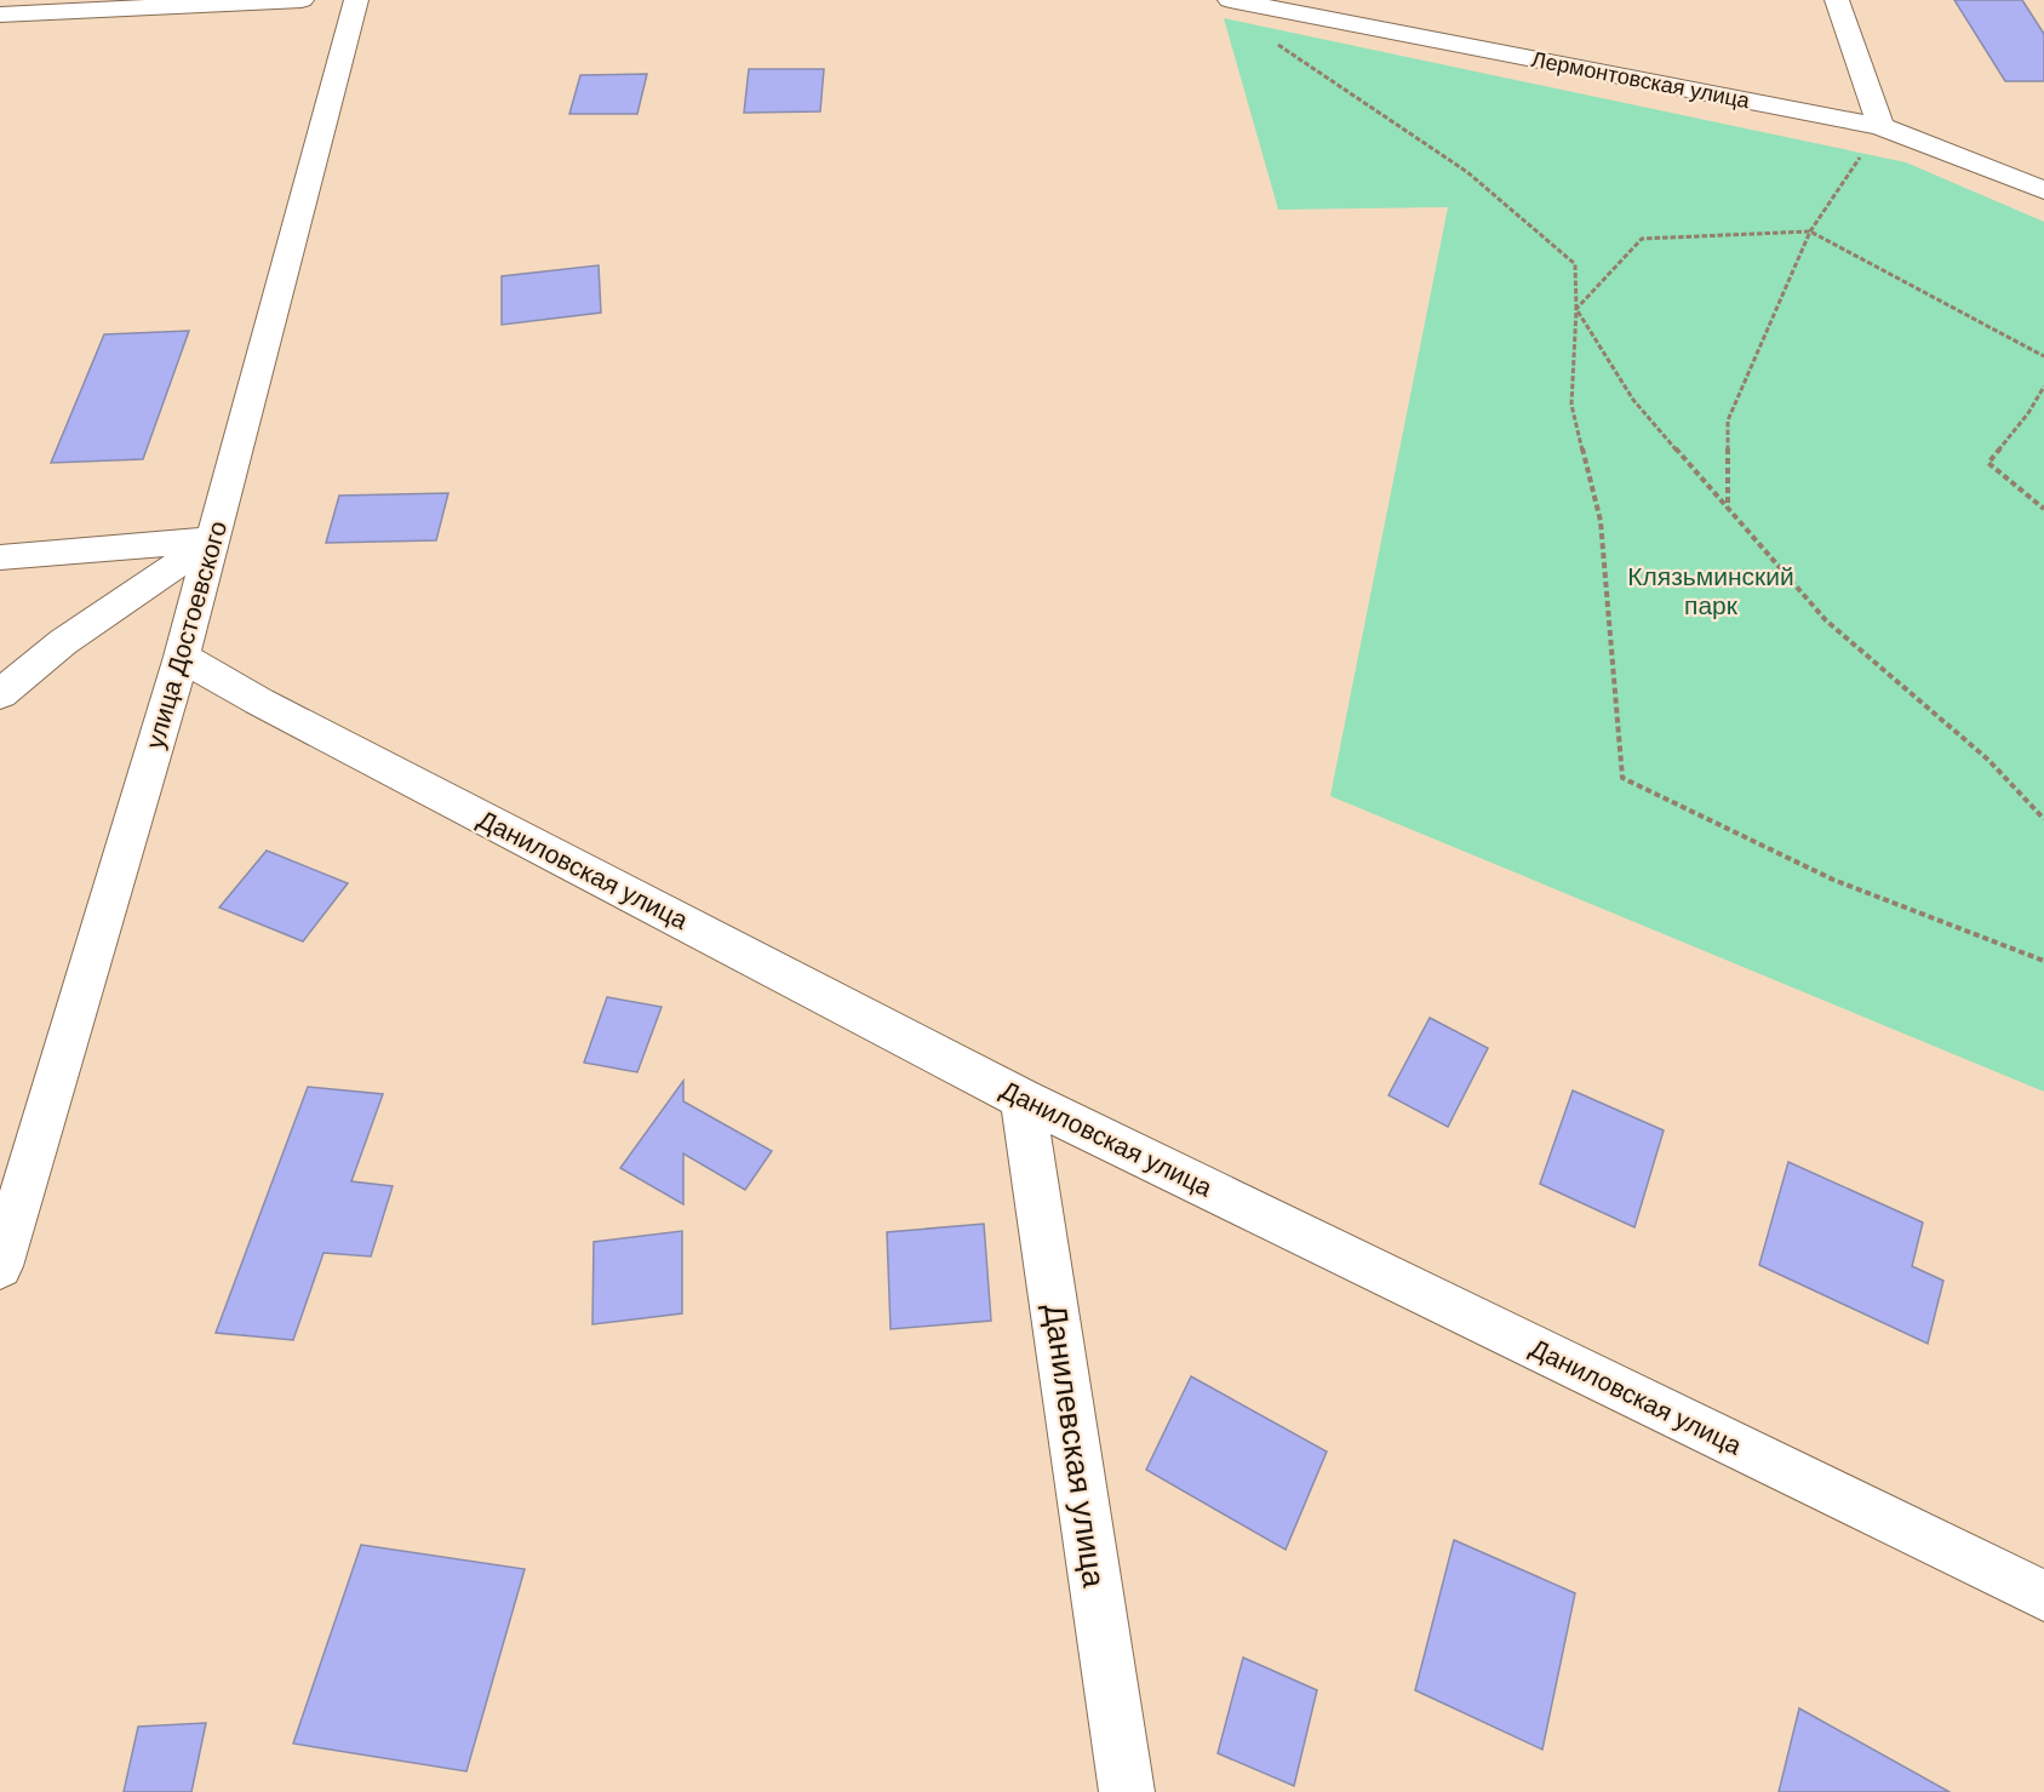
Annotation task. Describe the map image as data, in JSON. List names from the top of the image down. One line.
{"streets":{"street":["Лермонтовская улица","улица Достоевского","Даниловская улица","Данилевская улица"]},"crossings":[["улица Достоевского","Даниловская улица"],["Даниловская улица","Данилевская улица"]],"parks":["Клязьминский парк"]}
